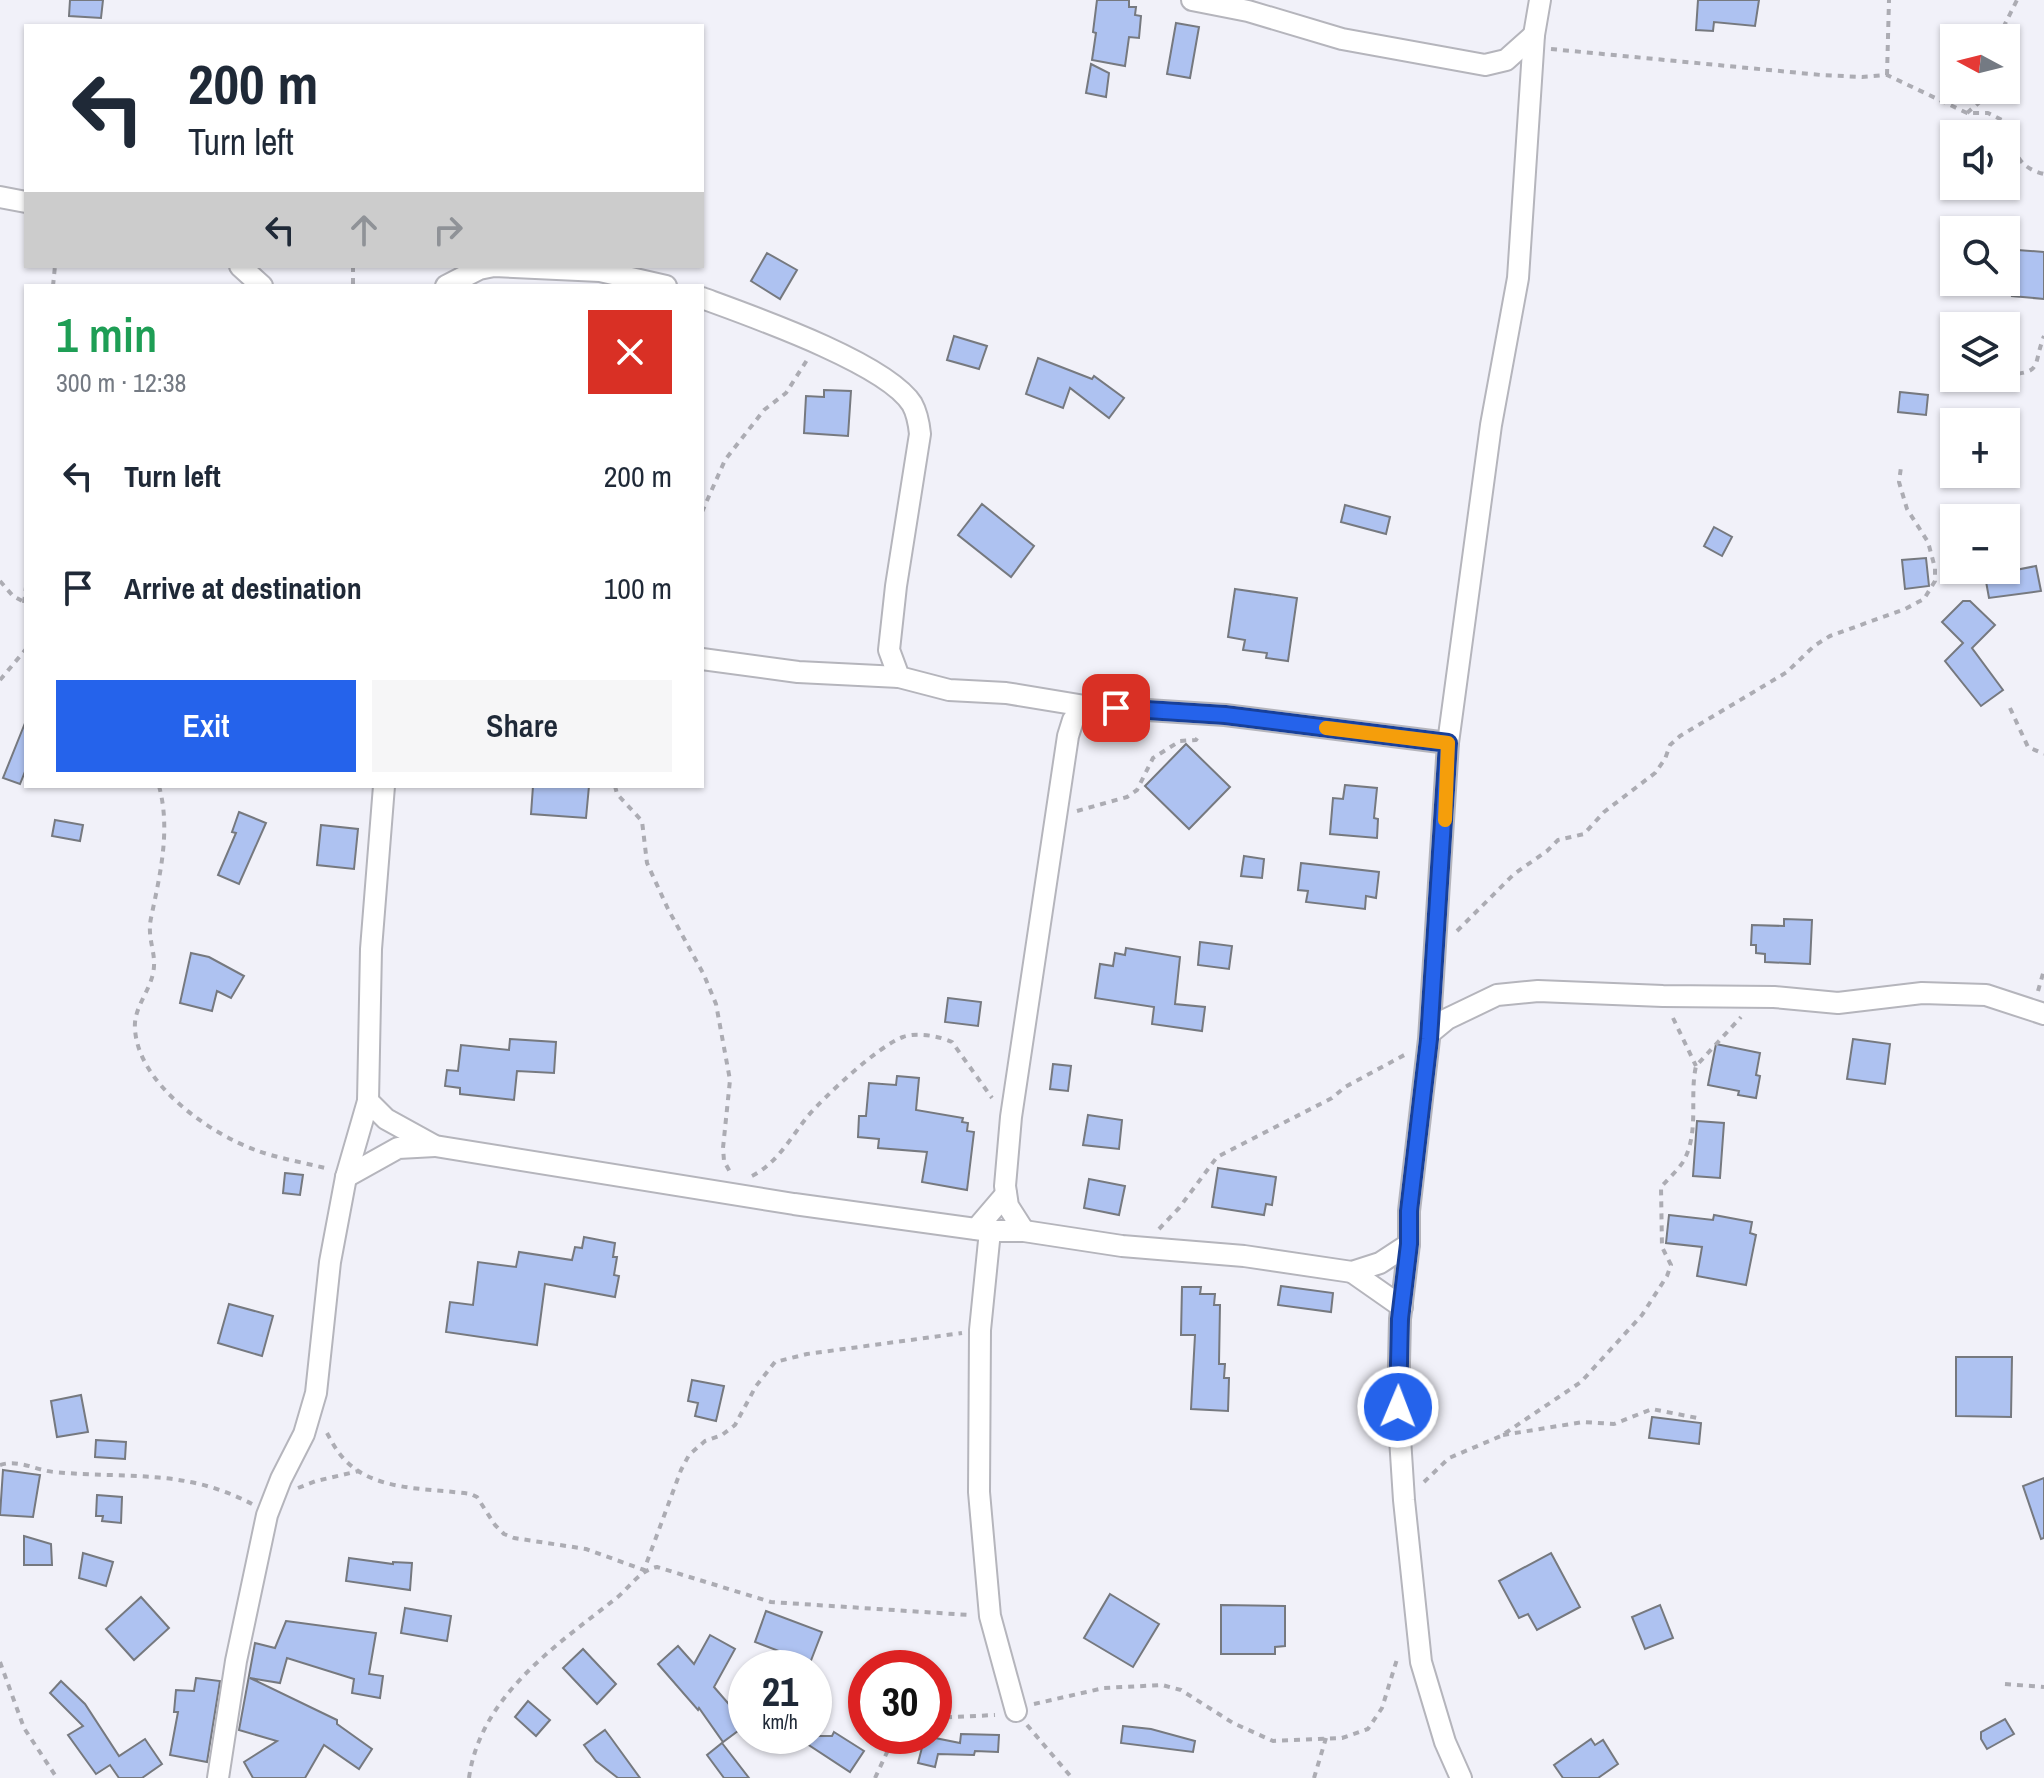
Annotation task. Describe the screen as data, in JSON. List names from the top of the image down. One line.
{"north":"left","page":{"map_buttons":["+","−"],"turn":["200 m","Turn left"],"heading":["1 min","300 m · 12:38"],"list":[{"name":"Turn left","value":"200 m"},{"name":"Arrive at destination","value":"100 m"}],"buttons":["Exit","Share"],"speed":"21 km/h","limit":"30"}}
